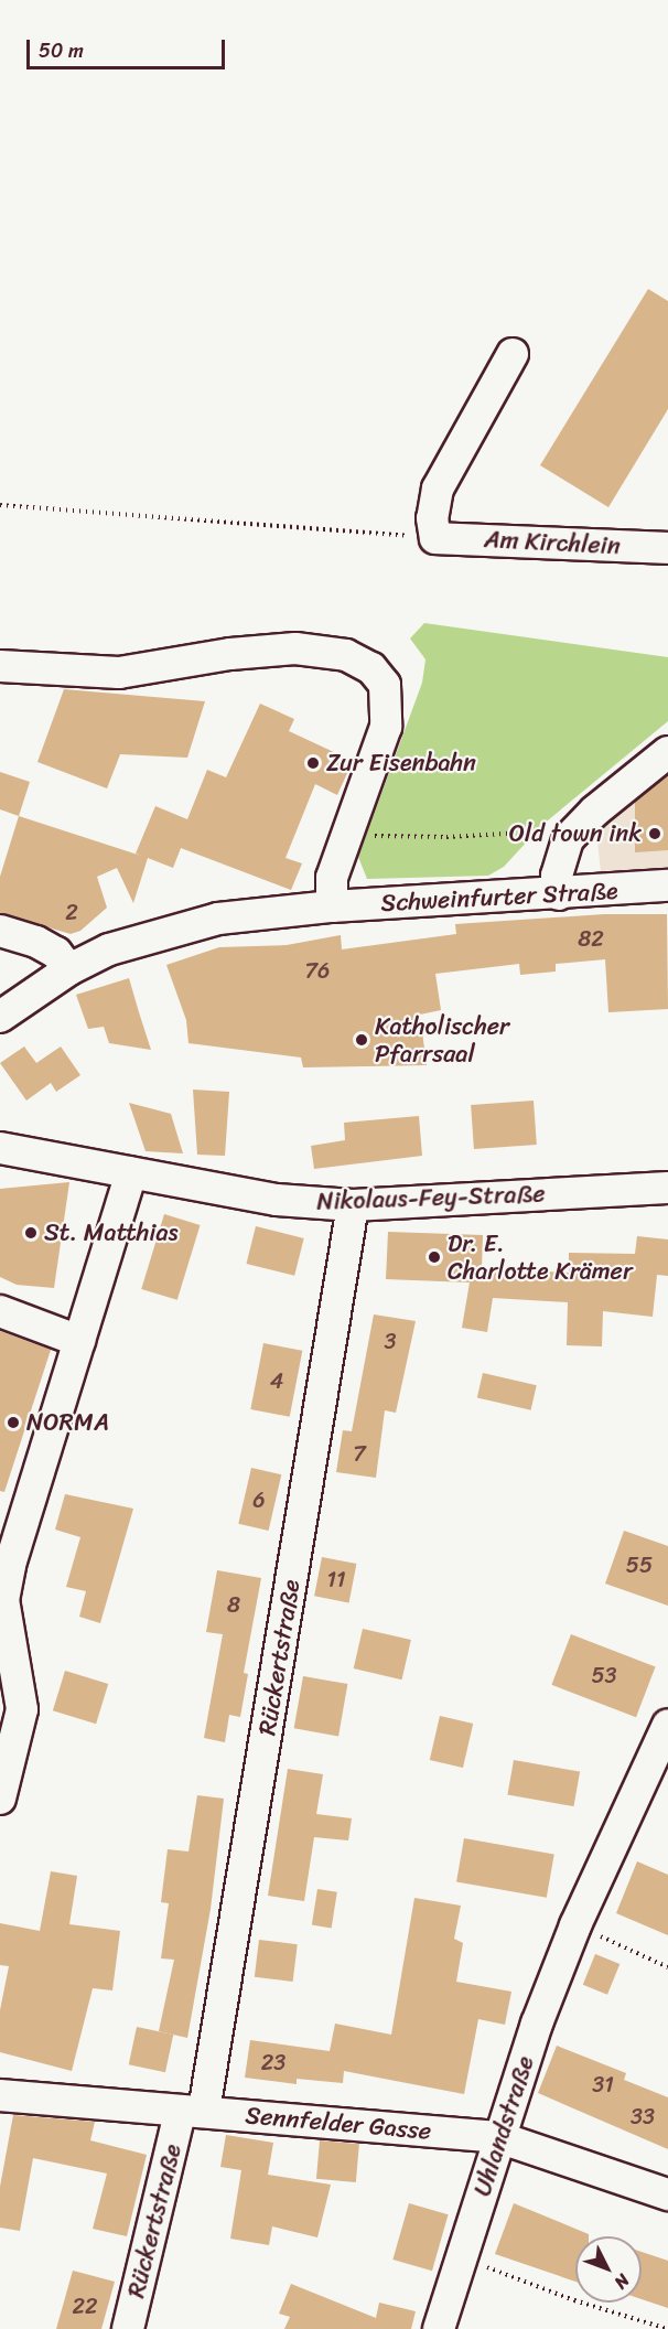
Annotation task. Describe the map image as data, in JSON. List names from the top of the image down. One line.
{"streets":{"street":["Am Kirchlein","Schweinfurter Straße","Nikolaus-Fey-Straße","Rückertstraße","Sennfelder Gasse","Uhlandstraße"]},"crossings":[["Nikolaus-Fey-Straße","Rückertstraße"],["Rückertstraße","Sennfelder Gasse"],["Sennfelder Gasse","Uhlandstraße"]],"places":["Zur Eisenbahn","Old town ink","Katholischer Pfarrsaal","St. Matthias","Dr. E. Charlotte Krämer","NORMA"],"house_numbers":["2","82","76","3","4","7","6","55","11","8","53","23","31","33","22"],"scale_bar":"50 m","north":"bottom right"}
